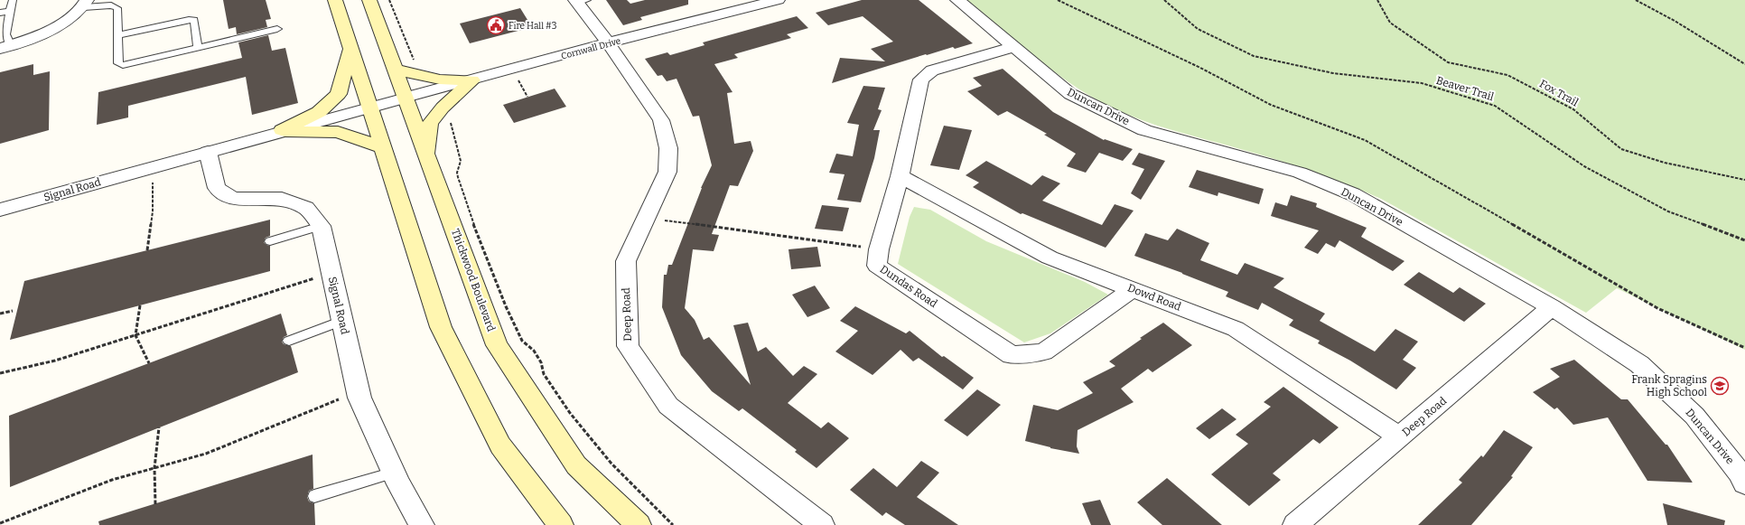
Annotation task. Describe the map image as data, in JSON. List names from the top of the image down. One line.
{"streets":{"main road":["Thickwood Boulevard"],"street":["Cornwall Drive","Duncan Drive","Signal Road","Dundas Road","Dowd Road","Deep Road"],"path":["Beaver Trail","Fox Trail"]},"crossings":[["Cornwall Drive","Signal Road"],["Cornwall Drive","Thickwood Boulevard"],["Cornwall Drive","Deep Road"],["Duncan Drive","Dundas Road"],["Duncan Drive","Deep Road"],["Dundas Road","Dowd Road"],["Dowd Road","Deep Road"]],"places":{"public building":["Fire Hall #3"],"school or university":["Frank Spragins High School"]}}
